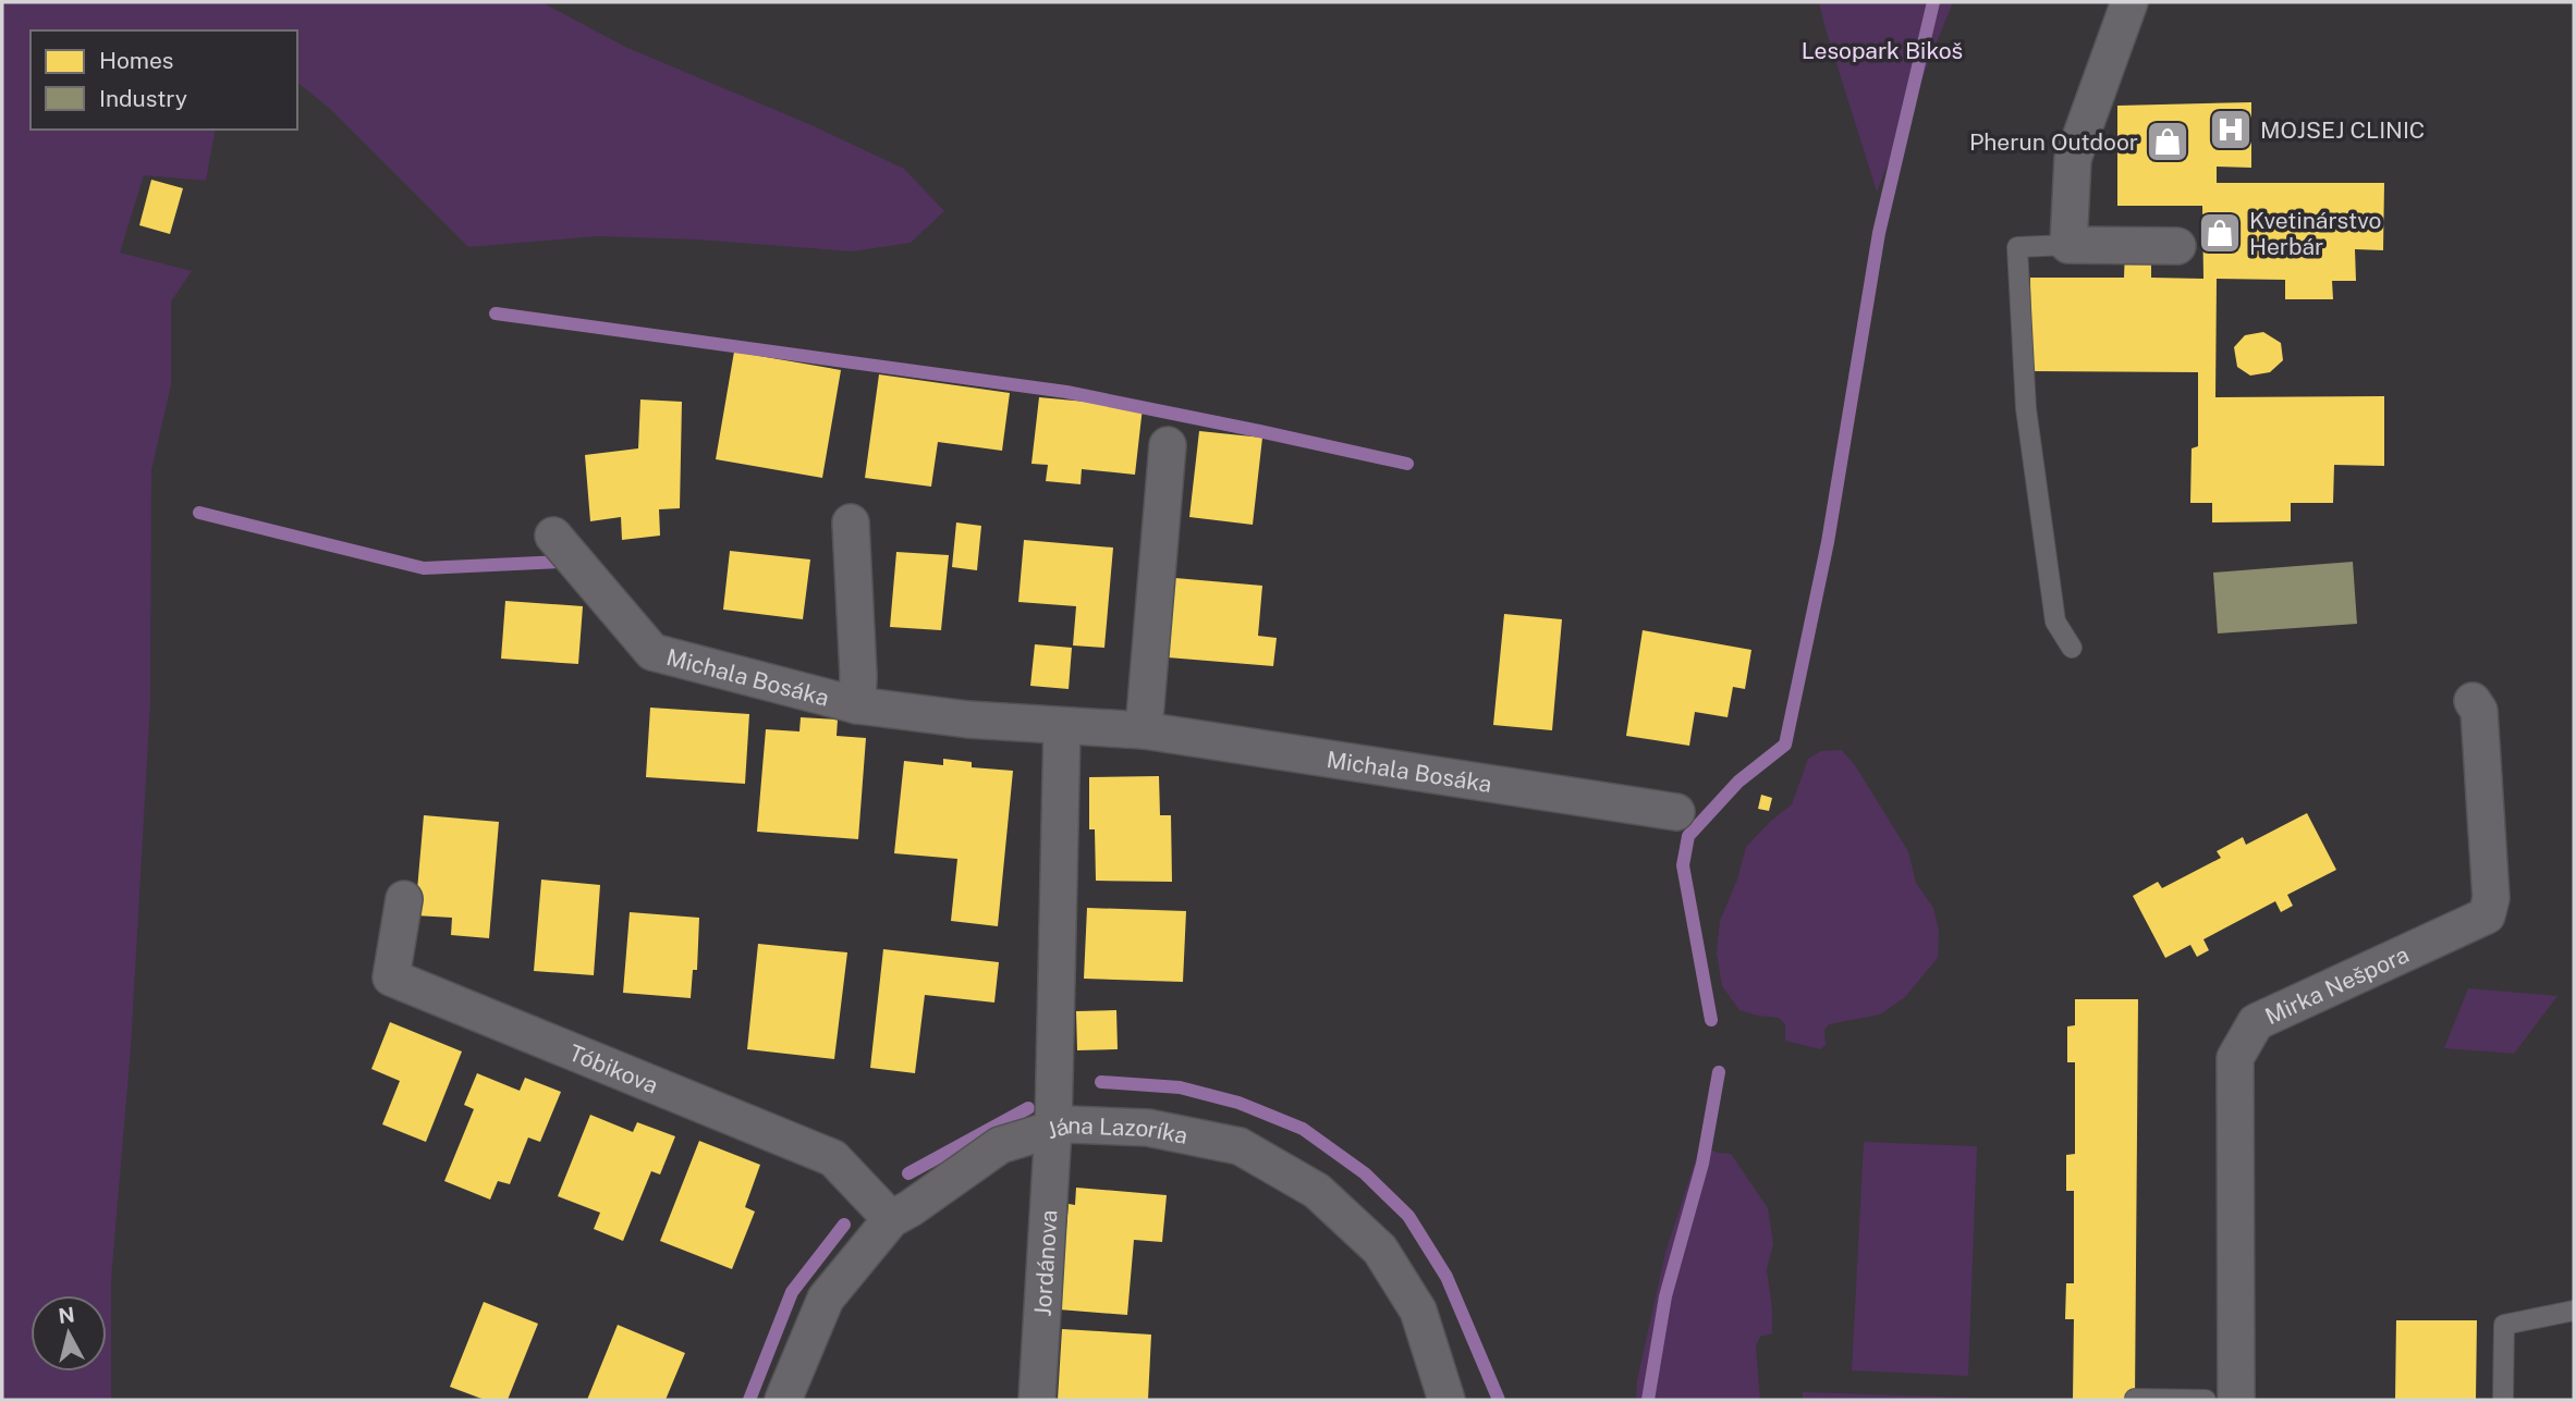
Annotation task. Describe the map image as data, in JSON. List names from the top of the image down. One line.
{"streets":{"street":["Michala Bosáka","Mirka Nešpora","Tóbikova","Jána Lazoríka","Jordánova"]},"crossings":[["Tóbikova","Jána Lazoríka"],["Jána Lazoríka","Jordánova"]],"parks":["Lesopark Bikoš"],"places":{"hospital":["MOJSEJ CLINIC"],"shop":["Pherun Outdoor","Kvetinárstvo Herbár"]},"legend":["Homes","Industry"],"north":"top"}
